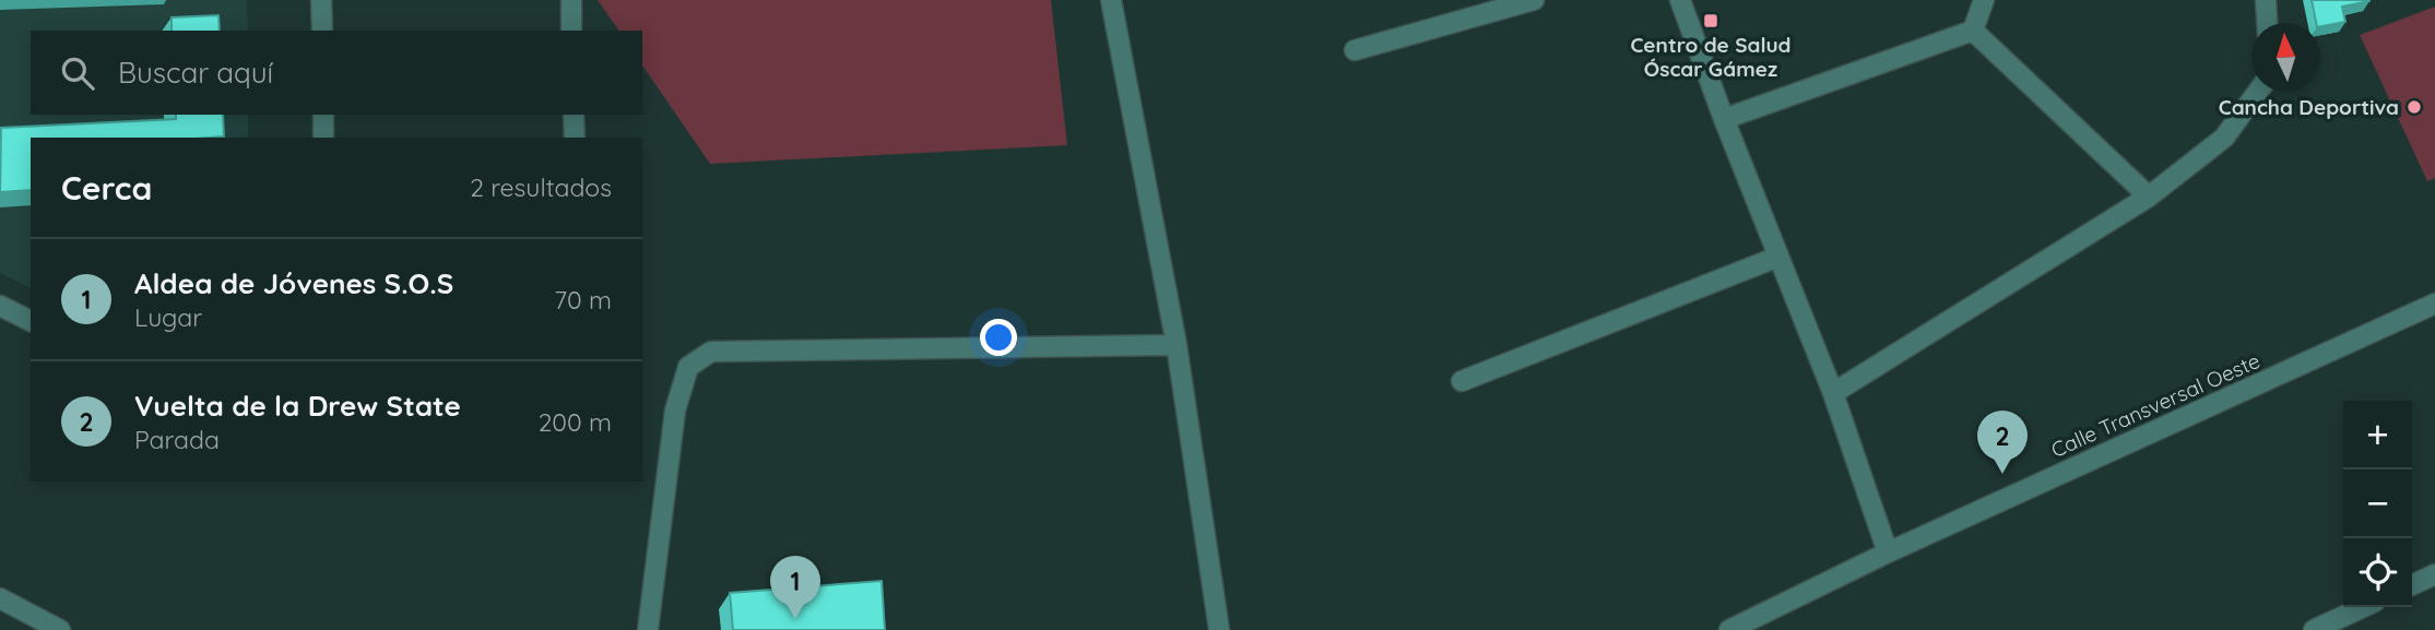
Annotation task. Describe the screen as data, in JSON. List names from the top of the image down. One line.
{"streets":{"street":["Calle Transversal Oeste"]},"places":{"transit":["Centro de Salud Óscar Gámez"],"other":["Cancha Deportiva"]},"north":"top","page":{"search":"Buscar aquí","heading":["Cerca","2 resultados"],"list":[{"mark":"1","name":"Aldea de Jóvenes S.O.S","note":"Lugar","value":"70 m"},{"mark":"2","name":"Vuelta de la Drew State","note":"Parada","value":"200 m"}],"map_buttons":["+","−"],"pins":["2","1"]}}
